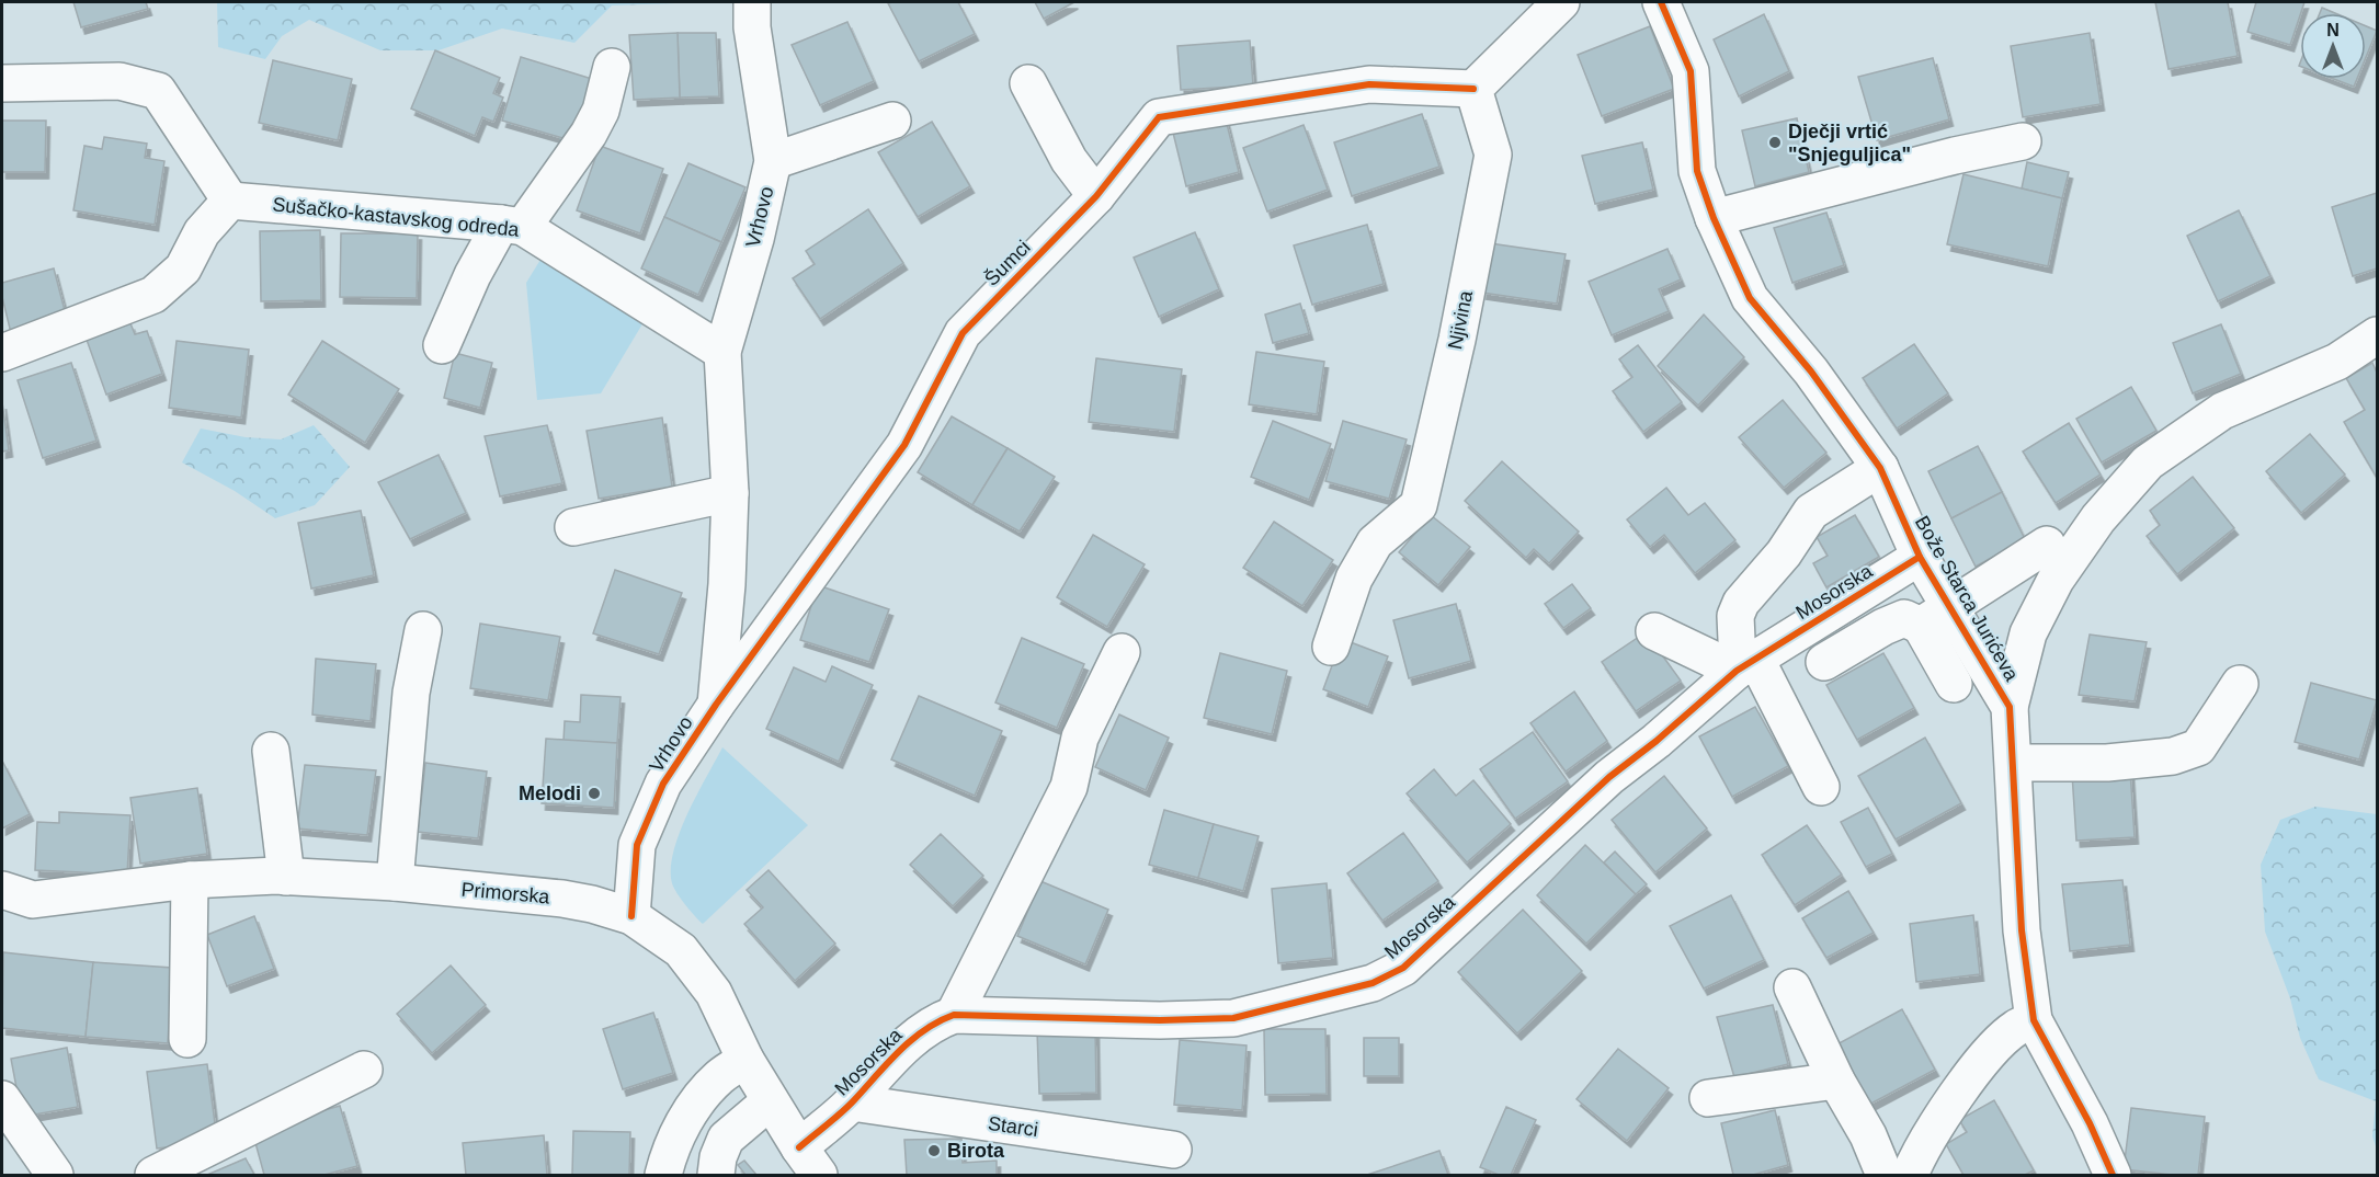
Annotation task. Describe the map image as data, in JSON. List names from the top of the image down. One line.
{"streets":{"street":["Sušačko-kastavskog odreda","Vrhovo","Šumci","Njivina","Mosorska","Bože Starca Jurićeva","Primorska","Starci"]},"crossings":[["Sušačko-kastavskog odreda","Vrhovo"],["Vrhovo","Šumci"],["Vrhovo","Primorska"],["Šumci","Njivina"],["Mosorska","Bože Starca Jurićeva"],["Mosorska","Primorska"],["Mosorska","Starci"]],"places":["Dječji vrtić \"Snjeguljica\"","Melodi","Birota"],"north":"top"}
